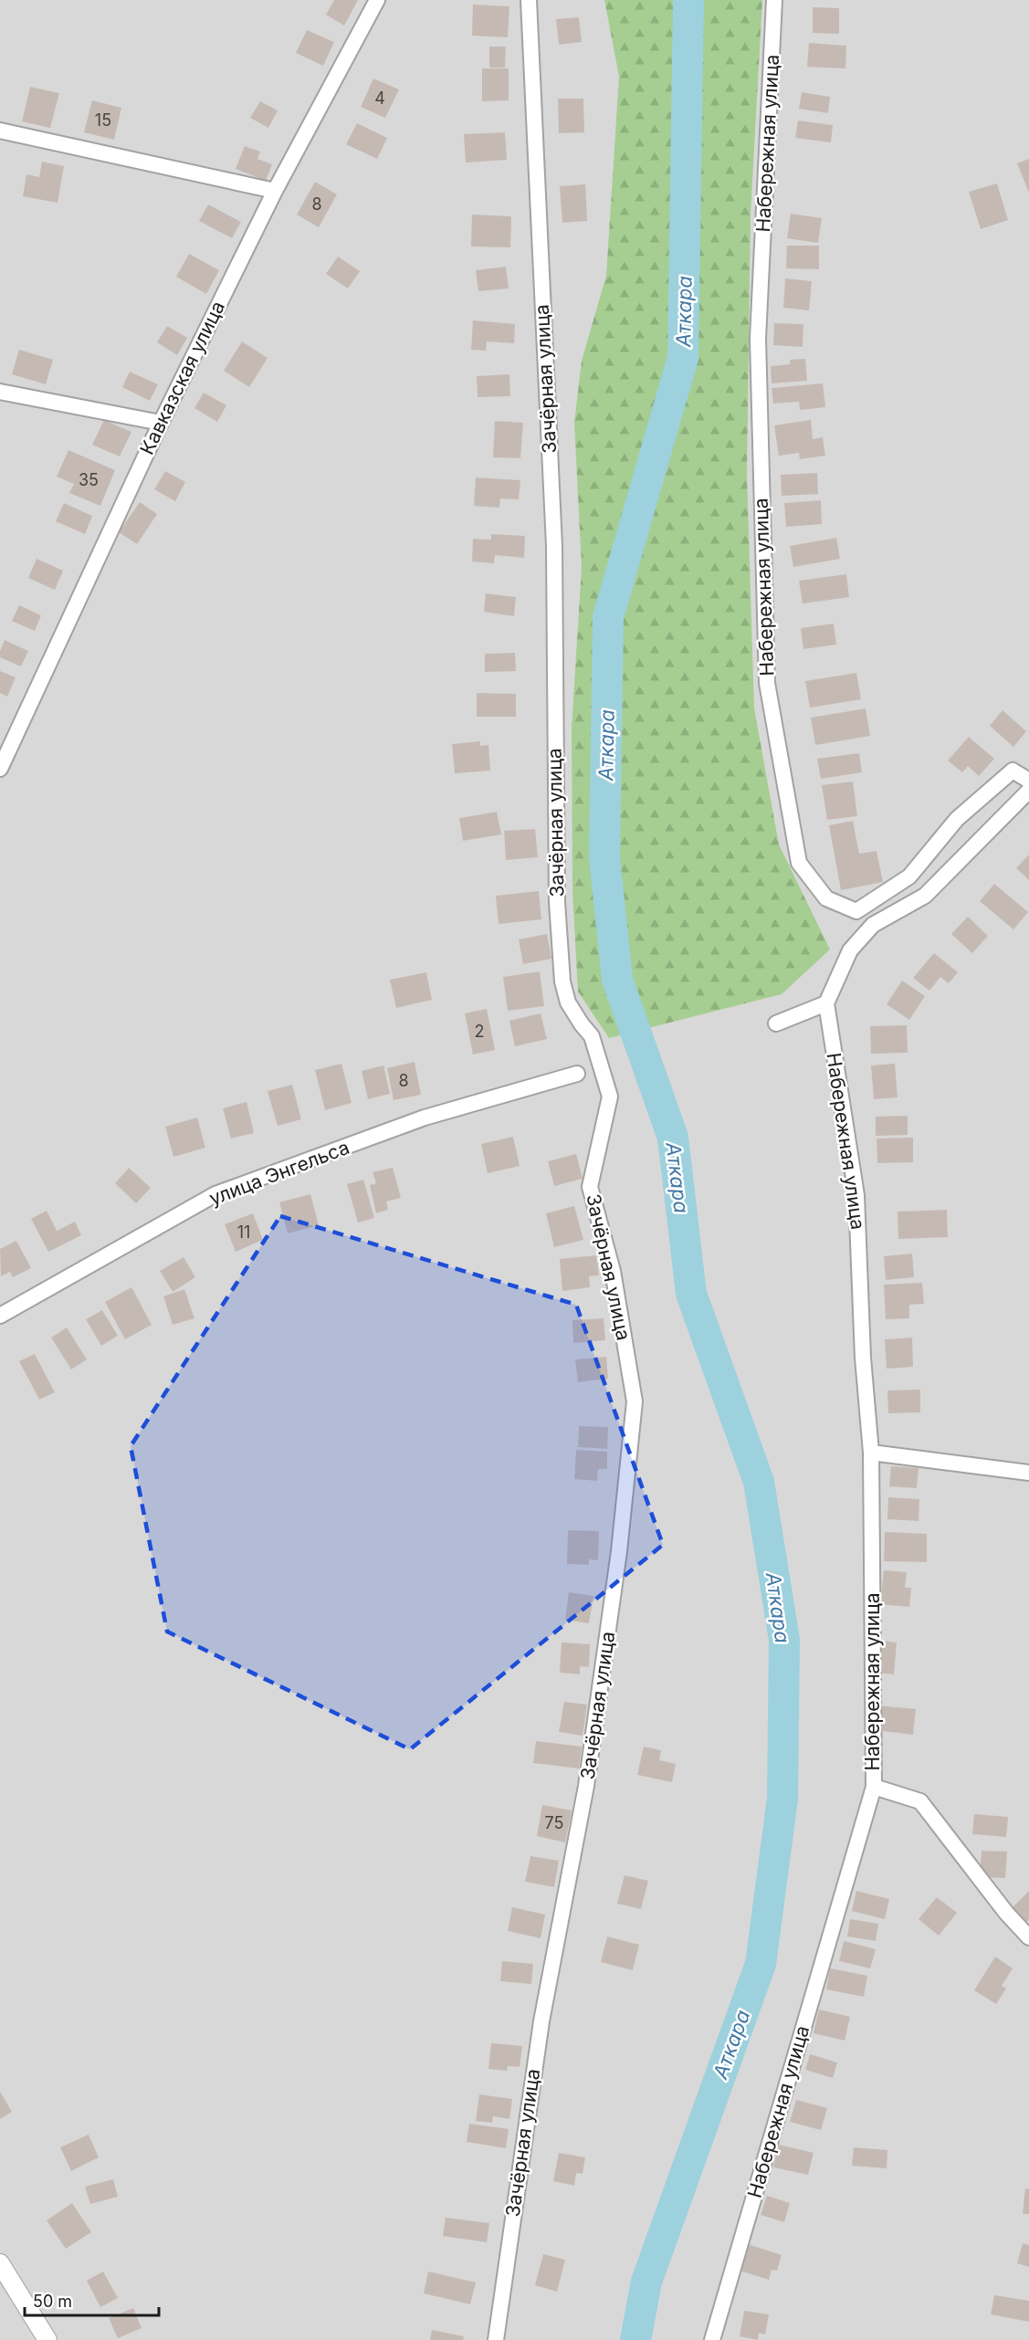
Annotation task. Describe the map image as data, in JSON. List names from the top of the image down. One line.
{"streets":{"street":["Набережная улица","Кавказская улица","Зачёрная улица","улица Энгельса"]},"water":["Аткара"],"house_numbers":["4","15","8","35","2","8","11","75"],"scale_bar":"50 m"}
